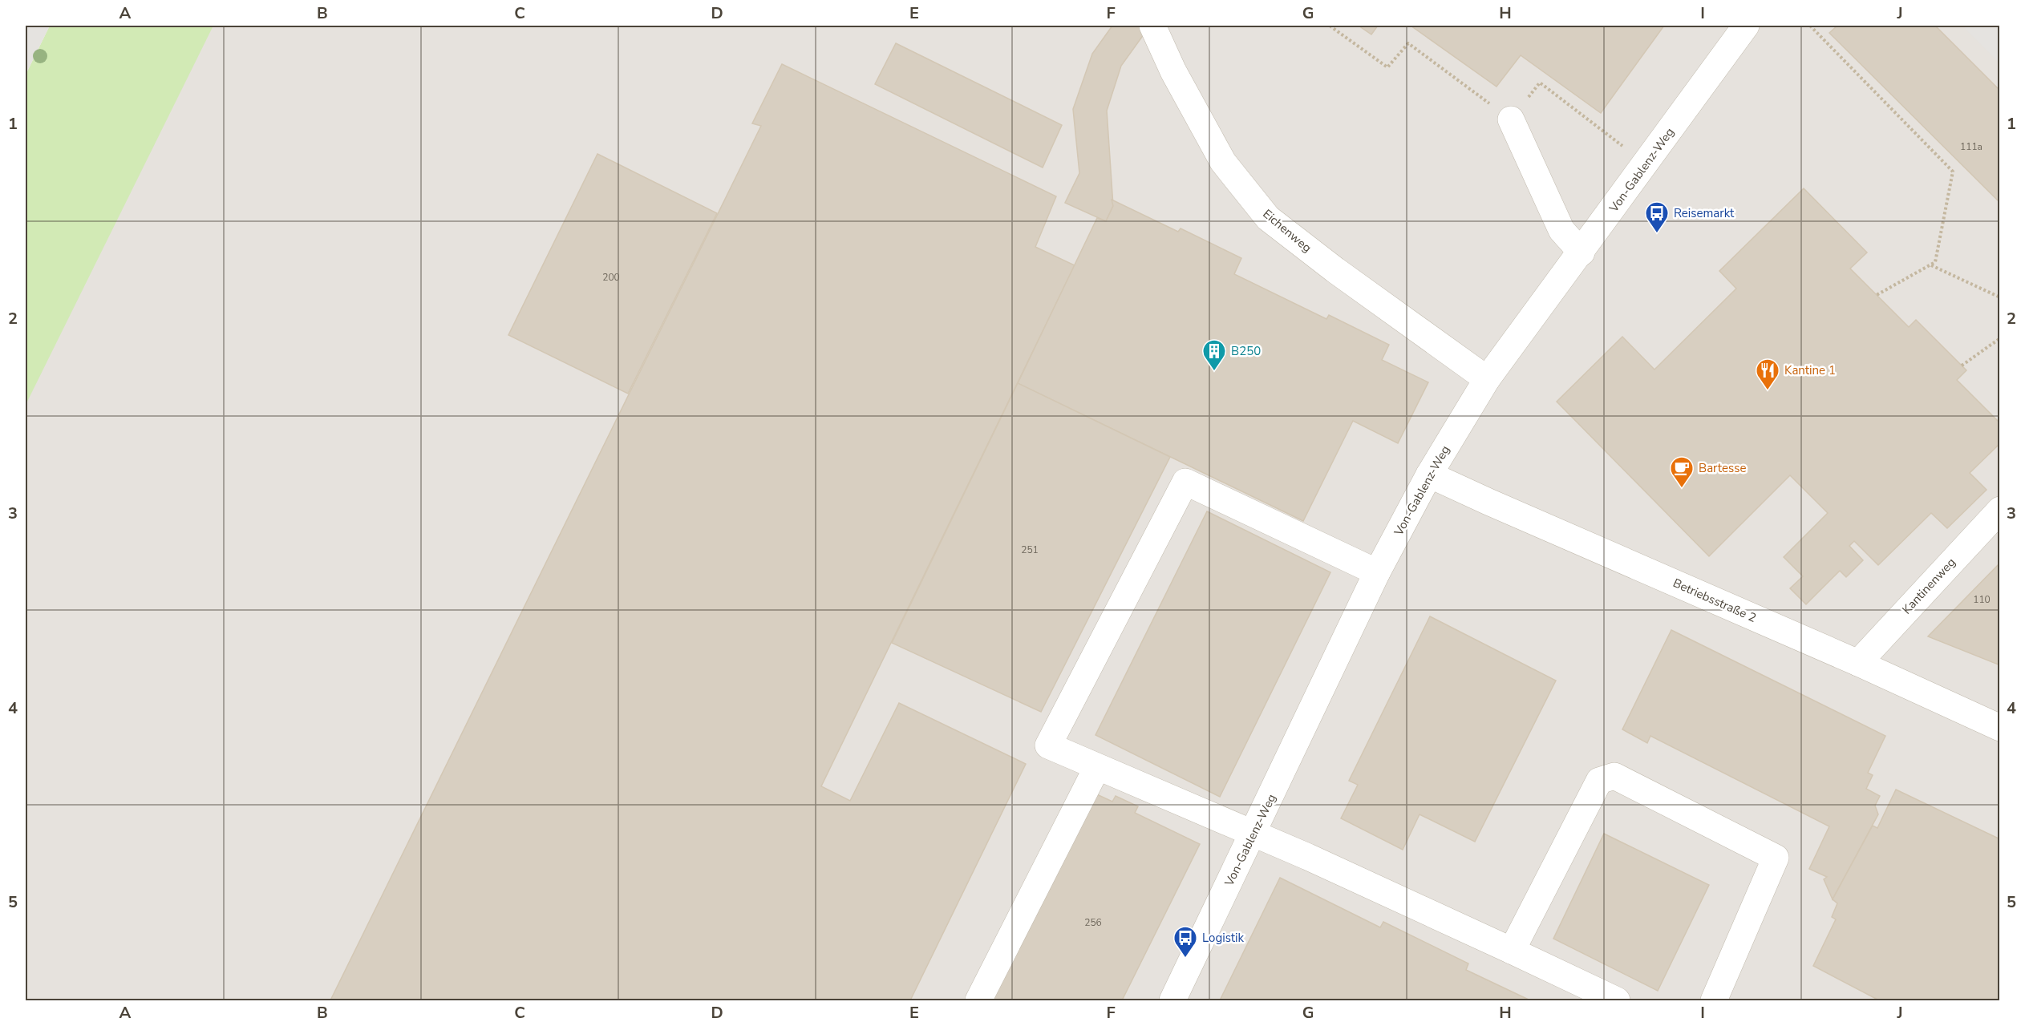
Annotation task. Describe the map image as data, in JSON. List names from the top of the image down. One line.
{"streets":{"lane":["Von-Gablenz-Weg","Eichenweg","Kantinenweg","Betriebsstraße 2"]},"crossings":[["Von-Gablenz-Weg","Eichenweg"],["Von-Gablenz-Weg","Betriebsstraße 2"],["Kantinenweg","Betriebsstraße 2"]],"places":{"bus stop":["Reisemarkt","Logistik"],"building":["B250"],"restaurant":["Kantine 1"],"cafe":["Bartesse"]},"house_numbers":["111a","200","251","110","256"],"grid":{"columns":["A","B","C","D","E","F","G","H","I","J"],"rows":["1","2","3","4","5"]}}
